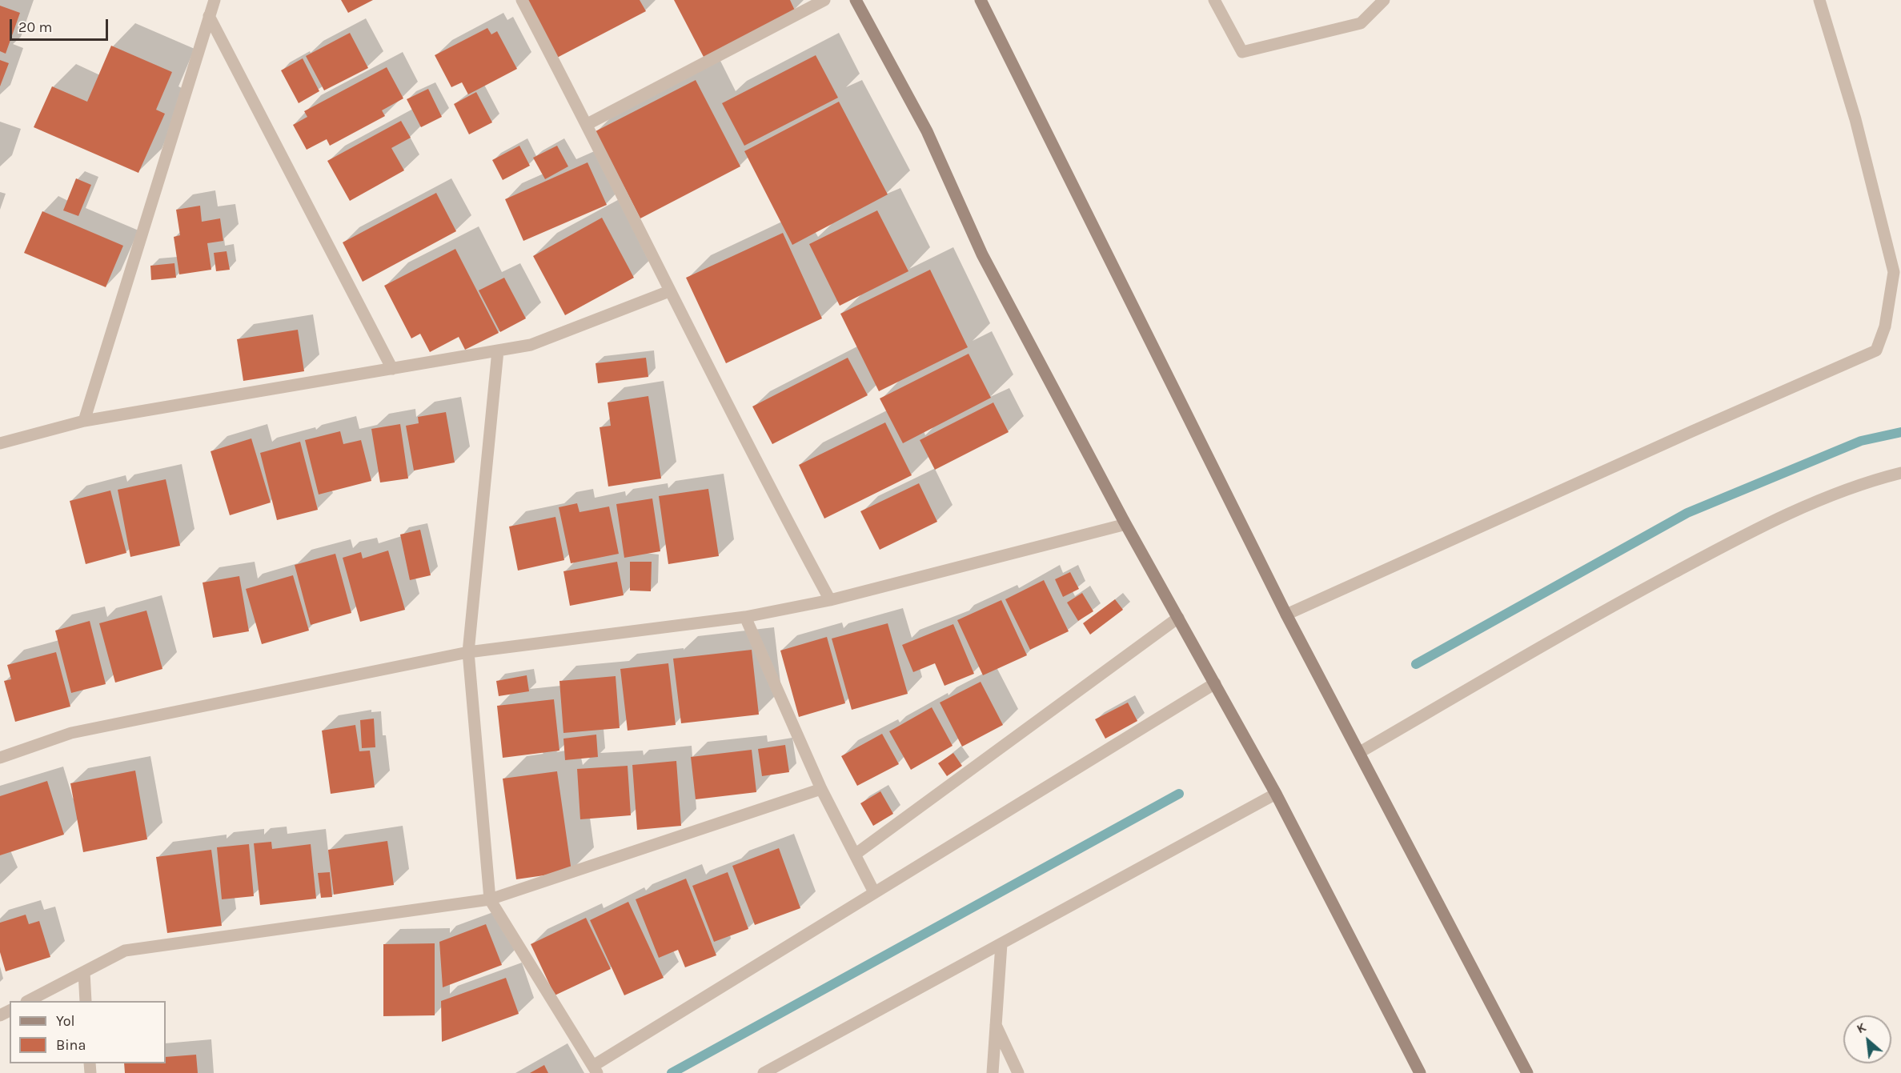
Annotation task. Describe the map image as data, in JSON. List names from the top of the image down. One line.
{"legend":["Yol","Bina"],"scale_bar":"20 m","north":"top left"}
